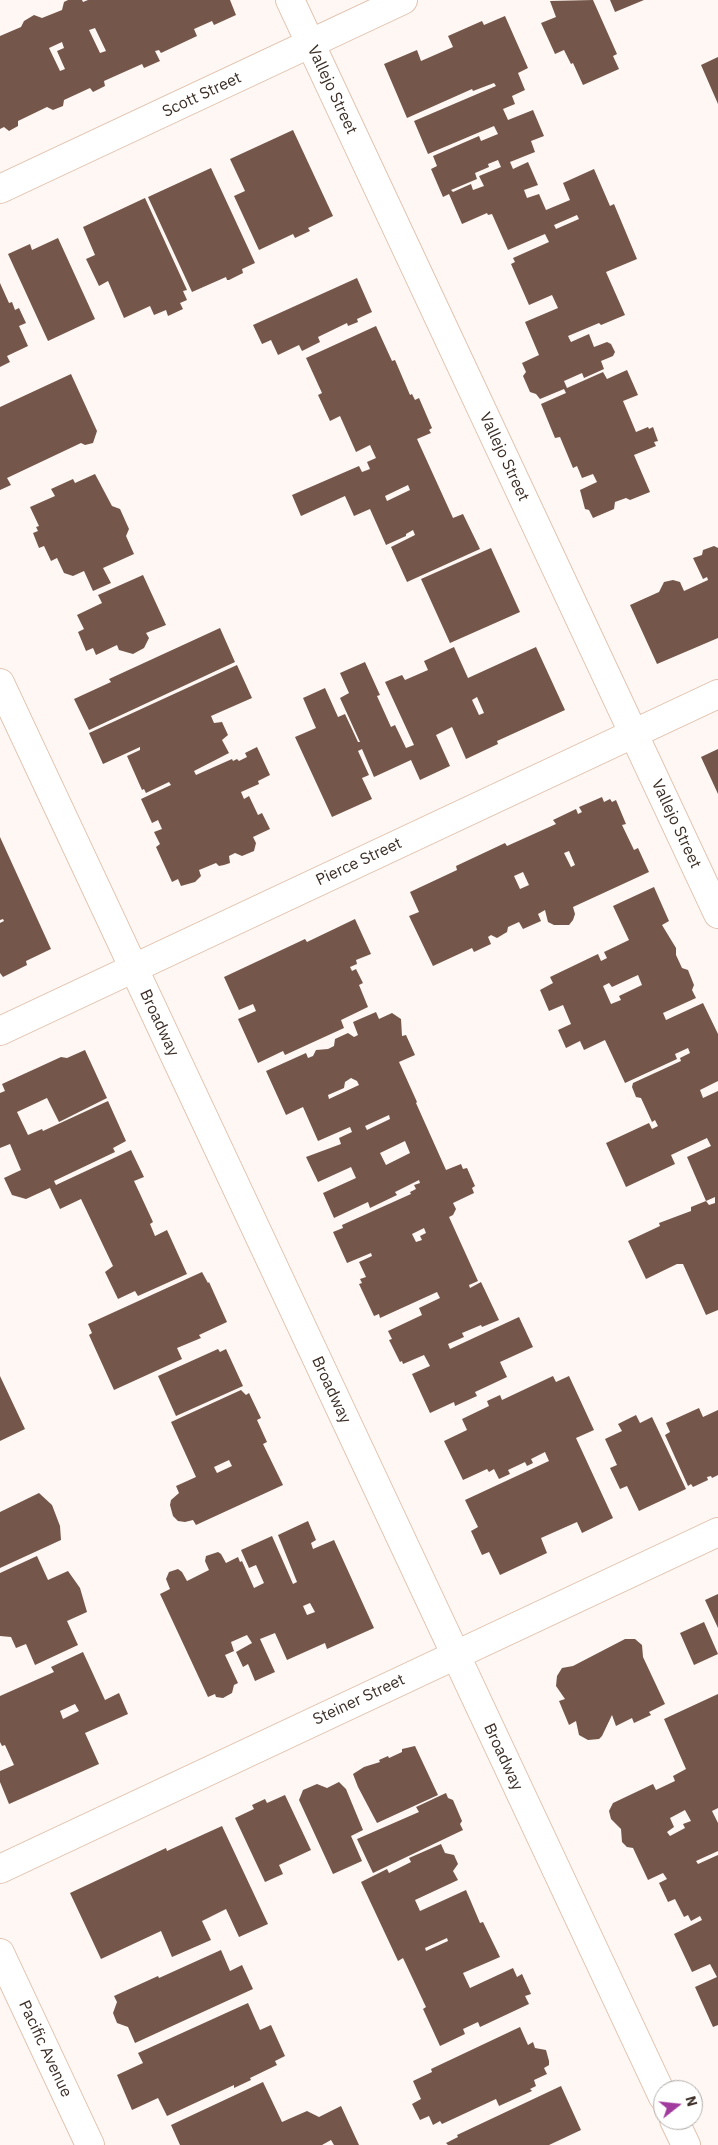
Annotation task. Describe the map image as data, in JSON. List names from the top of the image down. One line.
{"streets":{"street":["Vallejo Street","Scott Street","Pierce Street","Broadway","Steiner Street","Pacific Avenue"]},"crossings":[["Vallejo Street","Scott Street"],["Vallejo Street","Pierce Street"],["Pierce Street","Broadway"],["Broadway","Steiner Street"]],"north":"right"}
